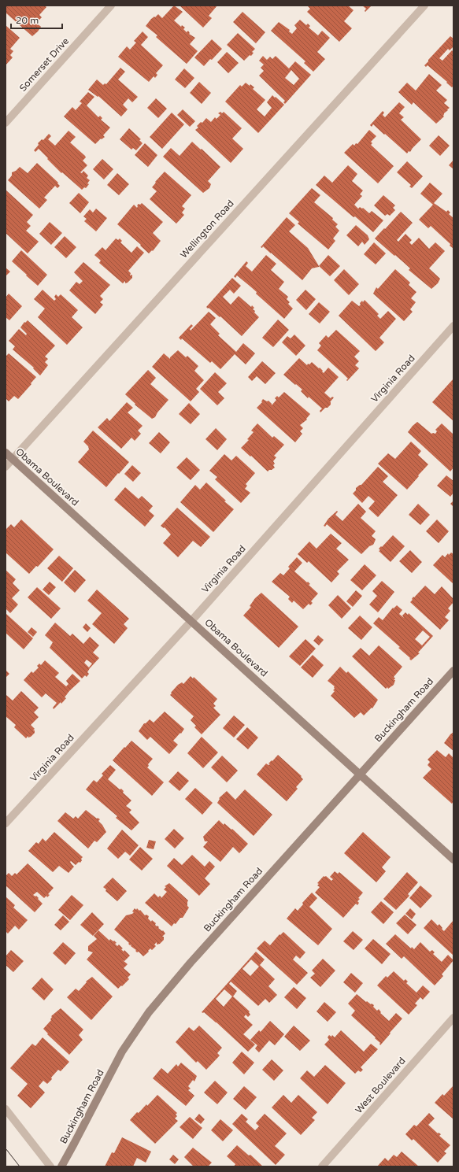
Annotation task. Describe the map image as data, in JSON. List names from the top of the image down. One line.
{"streets":{"street":["Somerset Drive","Wellington Road","Virginia Road","Obama Boulevard","Buckingham Road","West Boulevard"]},"crossings":[["Wellington Road","Obama Boulevard"],["Virginia Road","Obama Boulevard"],["Obama Boulevard","Buckingham Road"]],"scale_bar":"20 m"}
